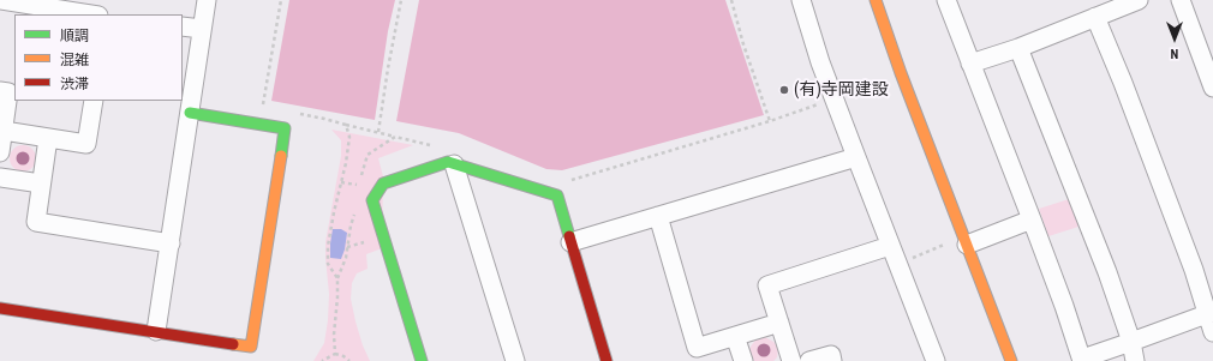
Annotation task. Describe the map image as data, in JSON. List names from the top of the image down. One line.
{"places":["(有)寺岡建設"],"legend":["順調","混雑","渋滞"],"north":"bottom"}
